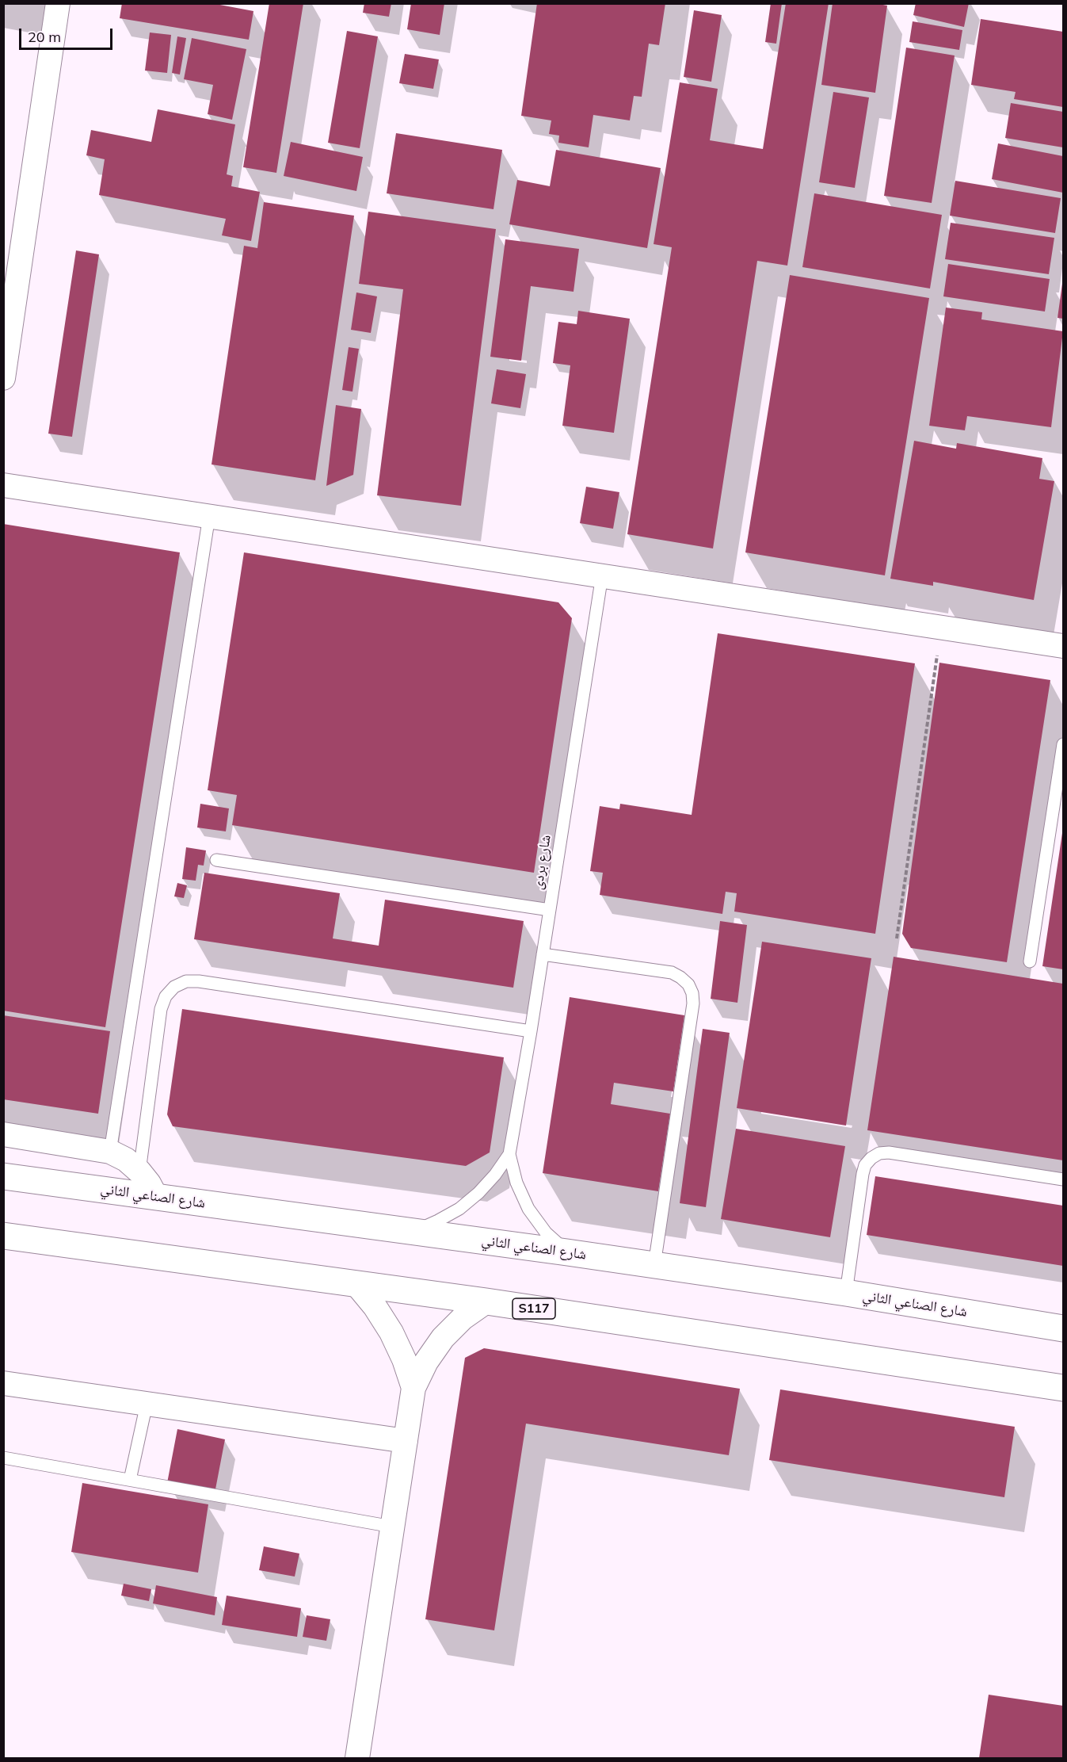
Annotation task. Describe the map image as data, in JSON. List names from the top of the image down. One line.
{"streets":{"main road":["شارع الصناعي الثاني","S117"],"lane":["شارع بردى"]},"crossings":[["شارع بردى","شارع الصناعي الثاني"]],"scale_bar":"20 m"}
